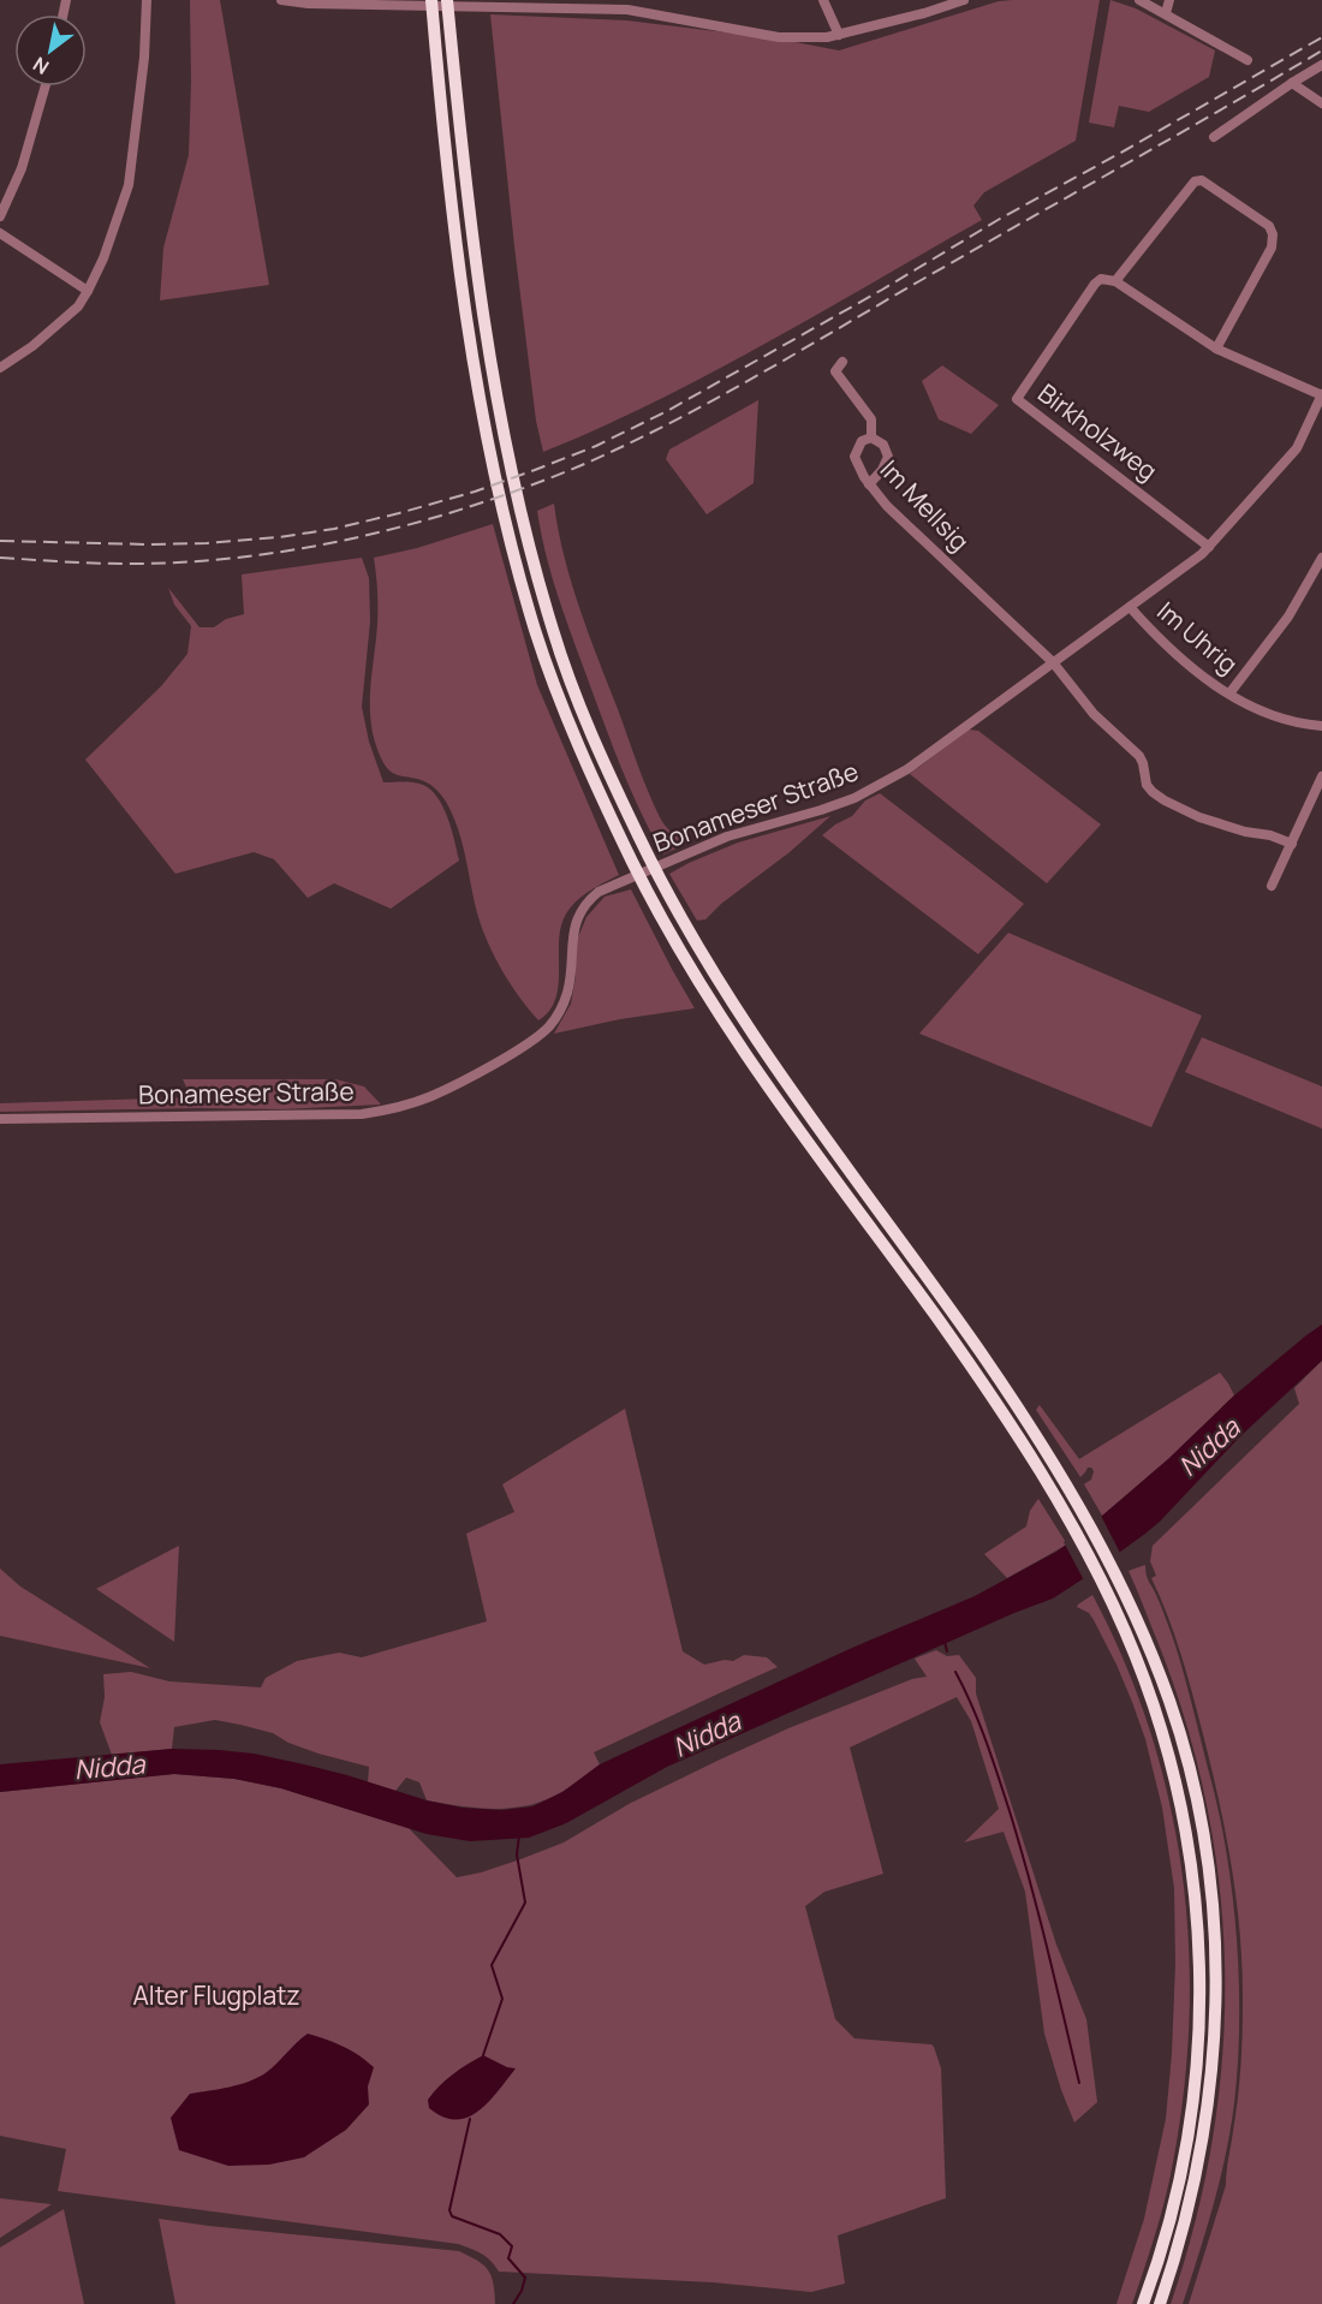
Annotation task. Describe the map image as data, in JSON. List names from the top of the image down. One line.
{"streets":{"street":["Birkholzweg","Im Mellsig","Im Uhrig","Bonameser Straße"]},"crossings":[["Birkholzweg","Bonameser Straße"],["Im Mellsig","Bonameser Straße"],["Im Uhrig","Bonameser Straße"]],"water":["Nidda"],"parks":["Alter Flugplatz"],"north":"bottom left"}
